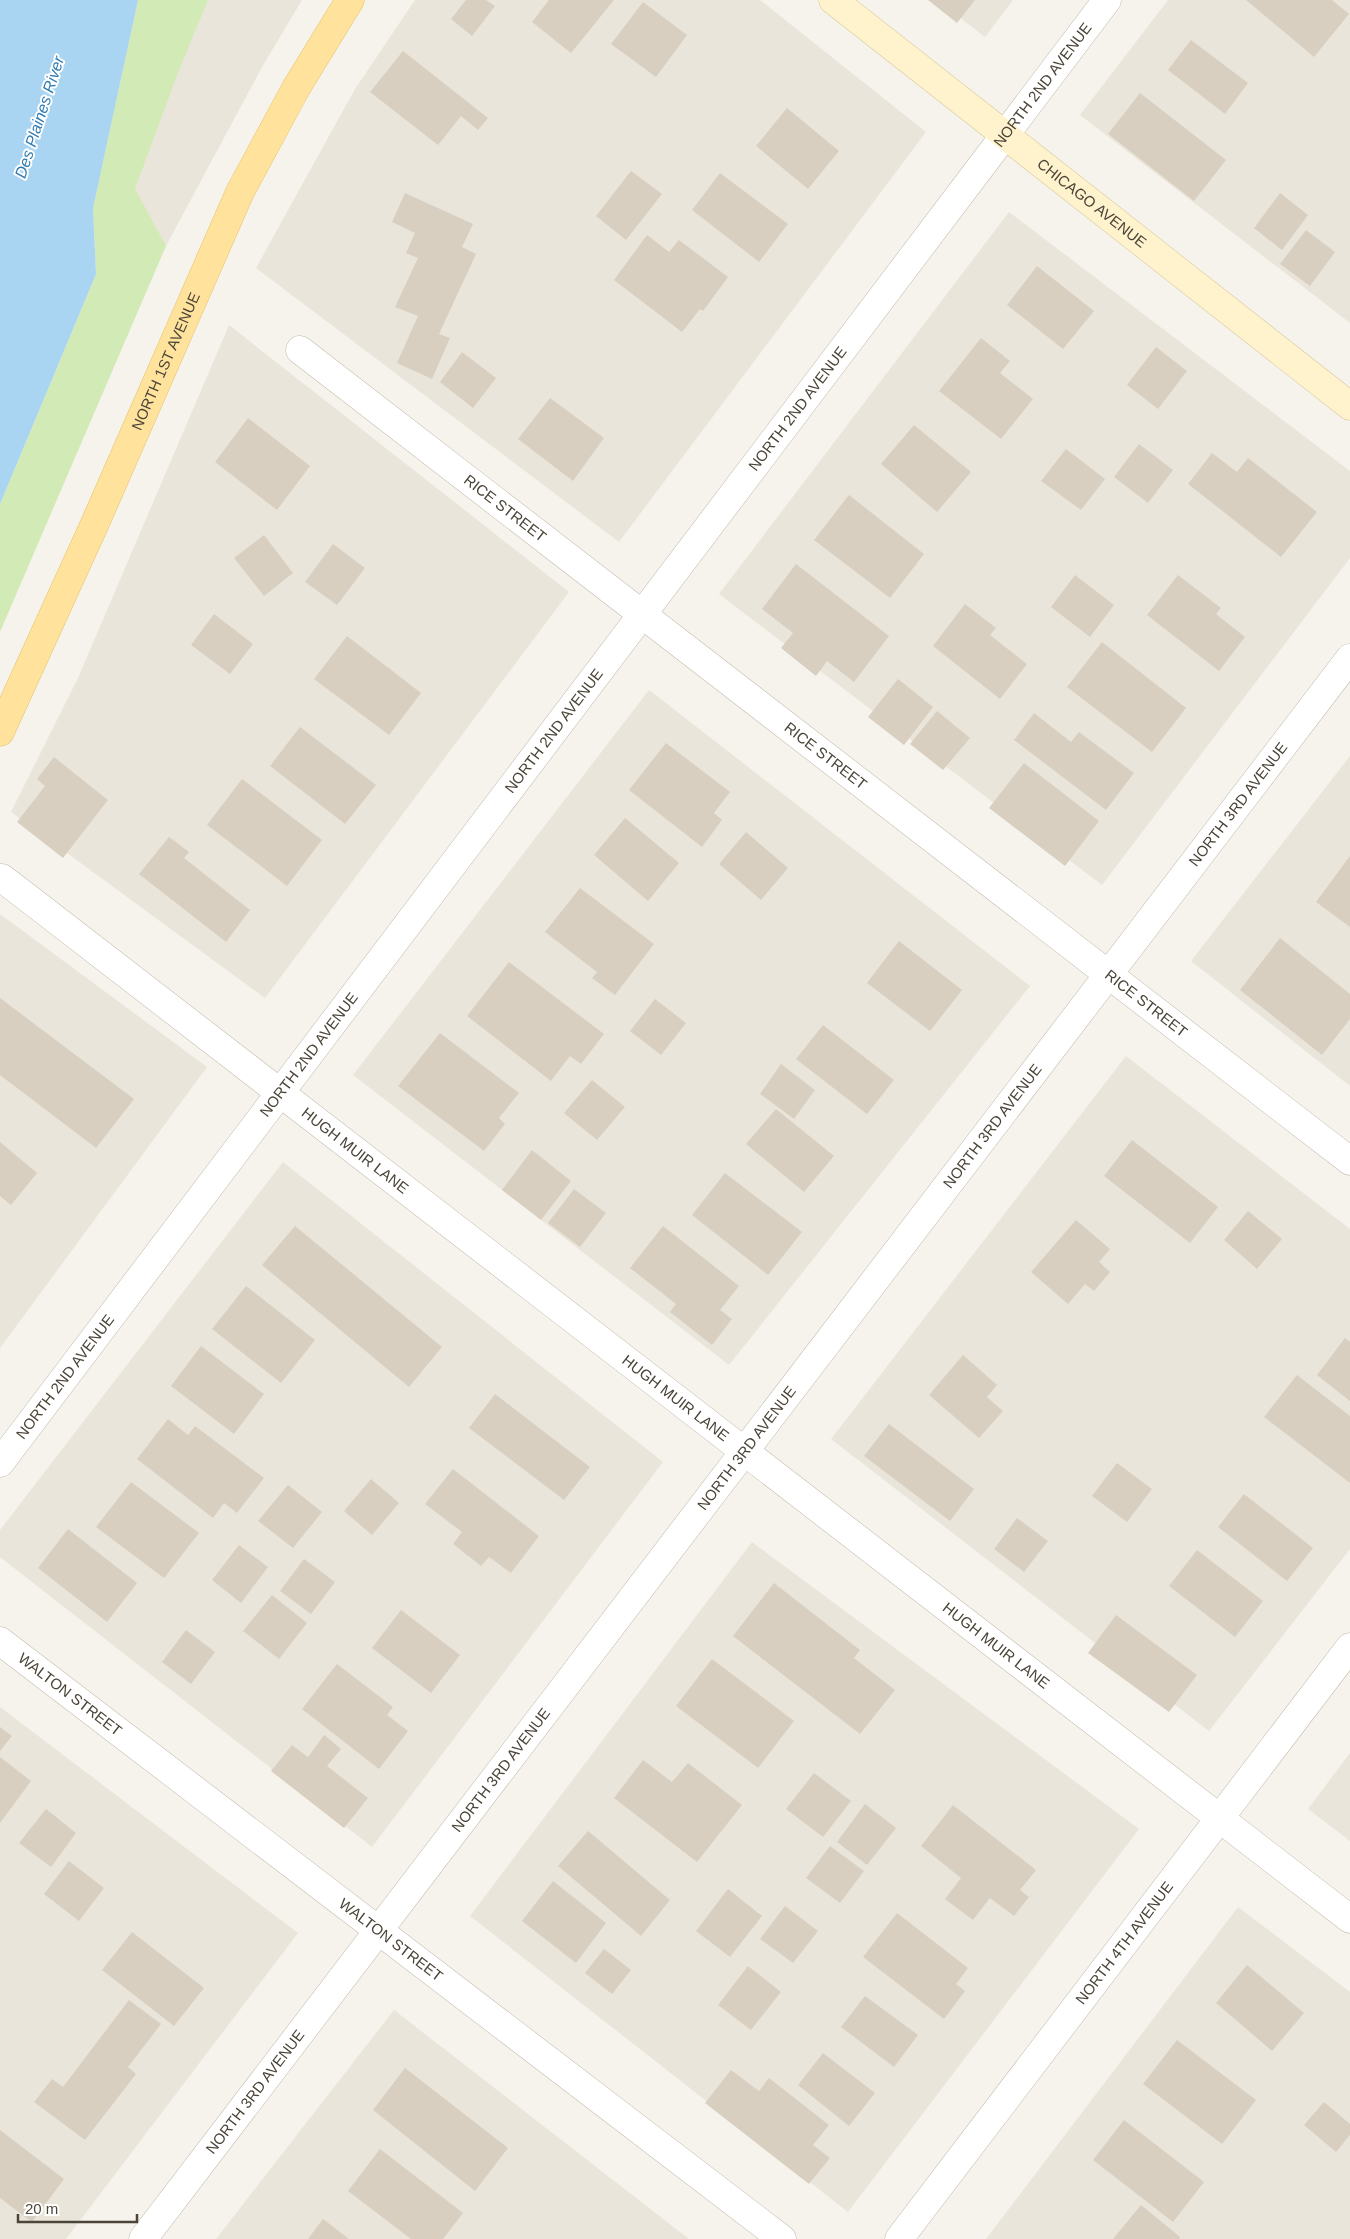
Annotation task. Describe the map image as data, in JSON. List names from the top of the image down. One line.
{"streets":{"main road":["CHICAGO AVENUE","NORTH 1ST AVENUE"],"street":["NORTH 2ND AVENUE","RICE STREET","NORTH 3RD AVENUE","HUGH MUIR LANE","WALTON STREET","NORTH 4TH AVENUE"]},"crossings":[["NORTH 2ND AVENUE","CHICAGO AVENUE"],["NORTH 2ND AVENUE","RICE STREET"],["NORTH 2ND AVENUE","HUGH MUIR LANE"],["RICE STREET","NORTH 3RD AVENUE"],["NORTH 3RD AVENUE","HUGH MUIR LANE"],["NORTH 3RD AVENUE","WALTON STREET"],["HUGH MUIR LANE","NORTH 4TH AVENUE"]],"water":["Des Plaines River"],"scale_bar":"20 m"}
